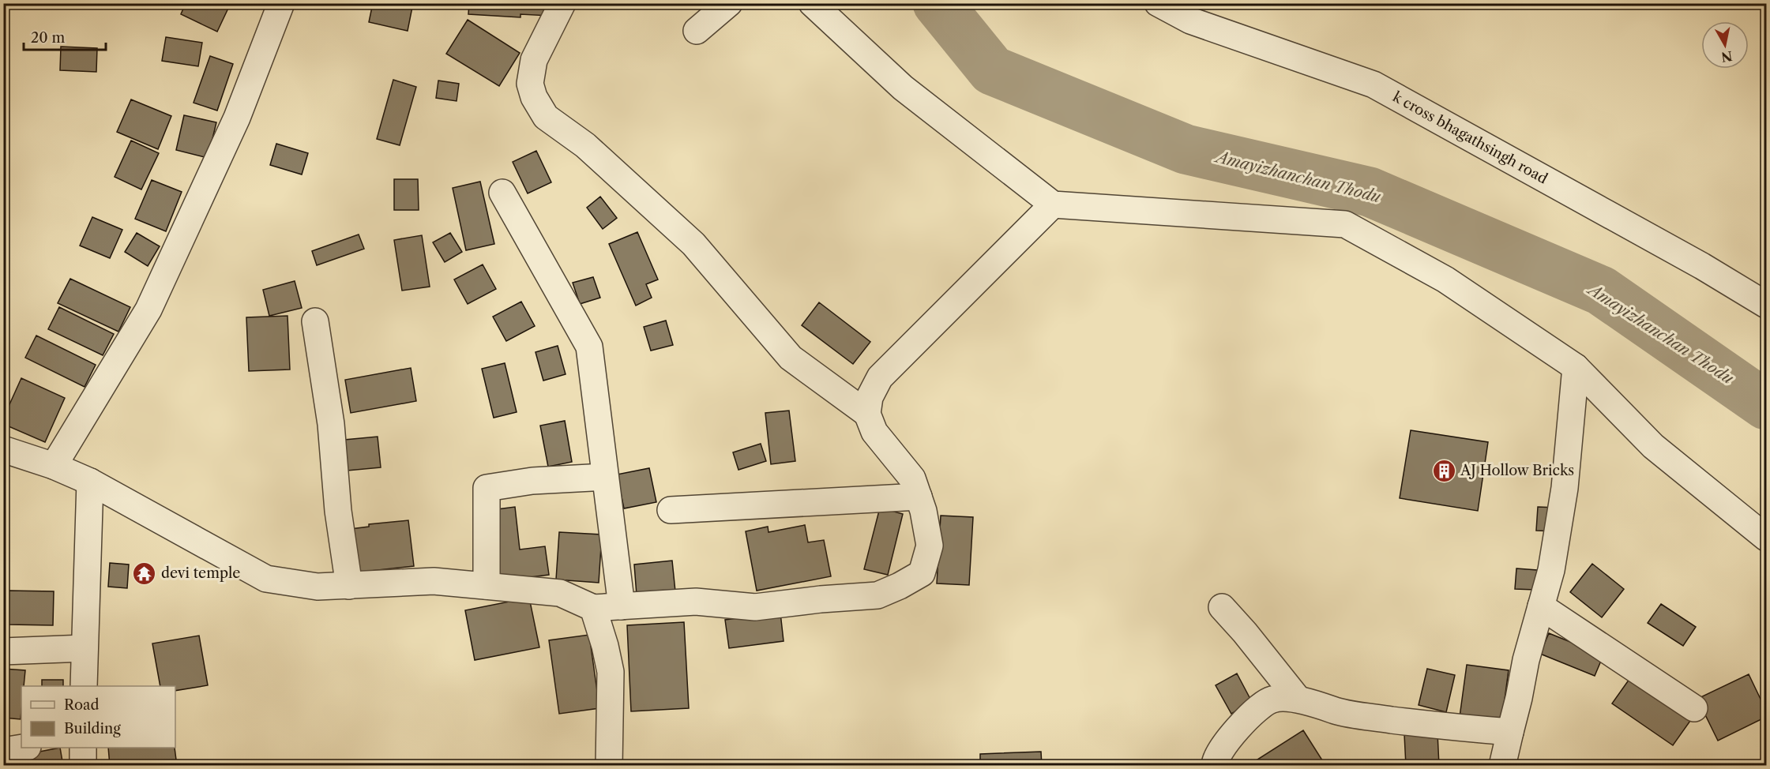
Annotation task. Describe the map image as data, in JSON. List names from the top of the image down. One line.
{"streets":{"street":["k cross bhagathsingh road"]},"water":["Amayizhanchan Thodu"],"places":{"building":["AJ Hollow Bricks"],"temple":["devi temple"]},"legend":["Road","Building"],"scale_bar":"20 m","north":"bottom"}
